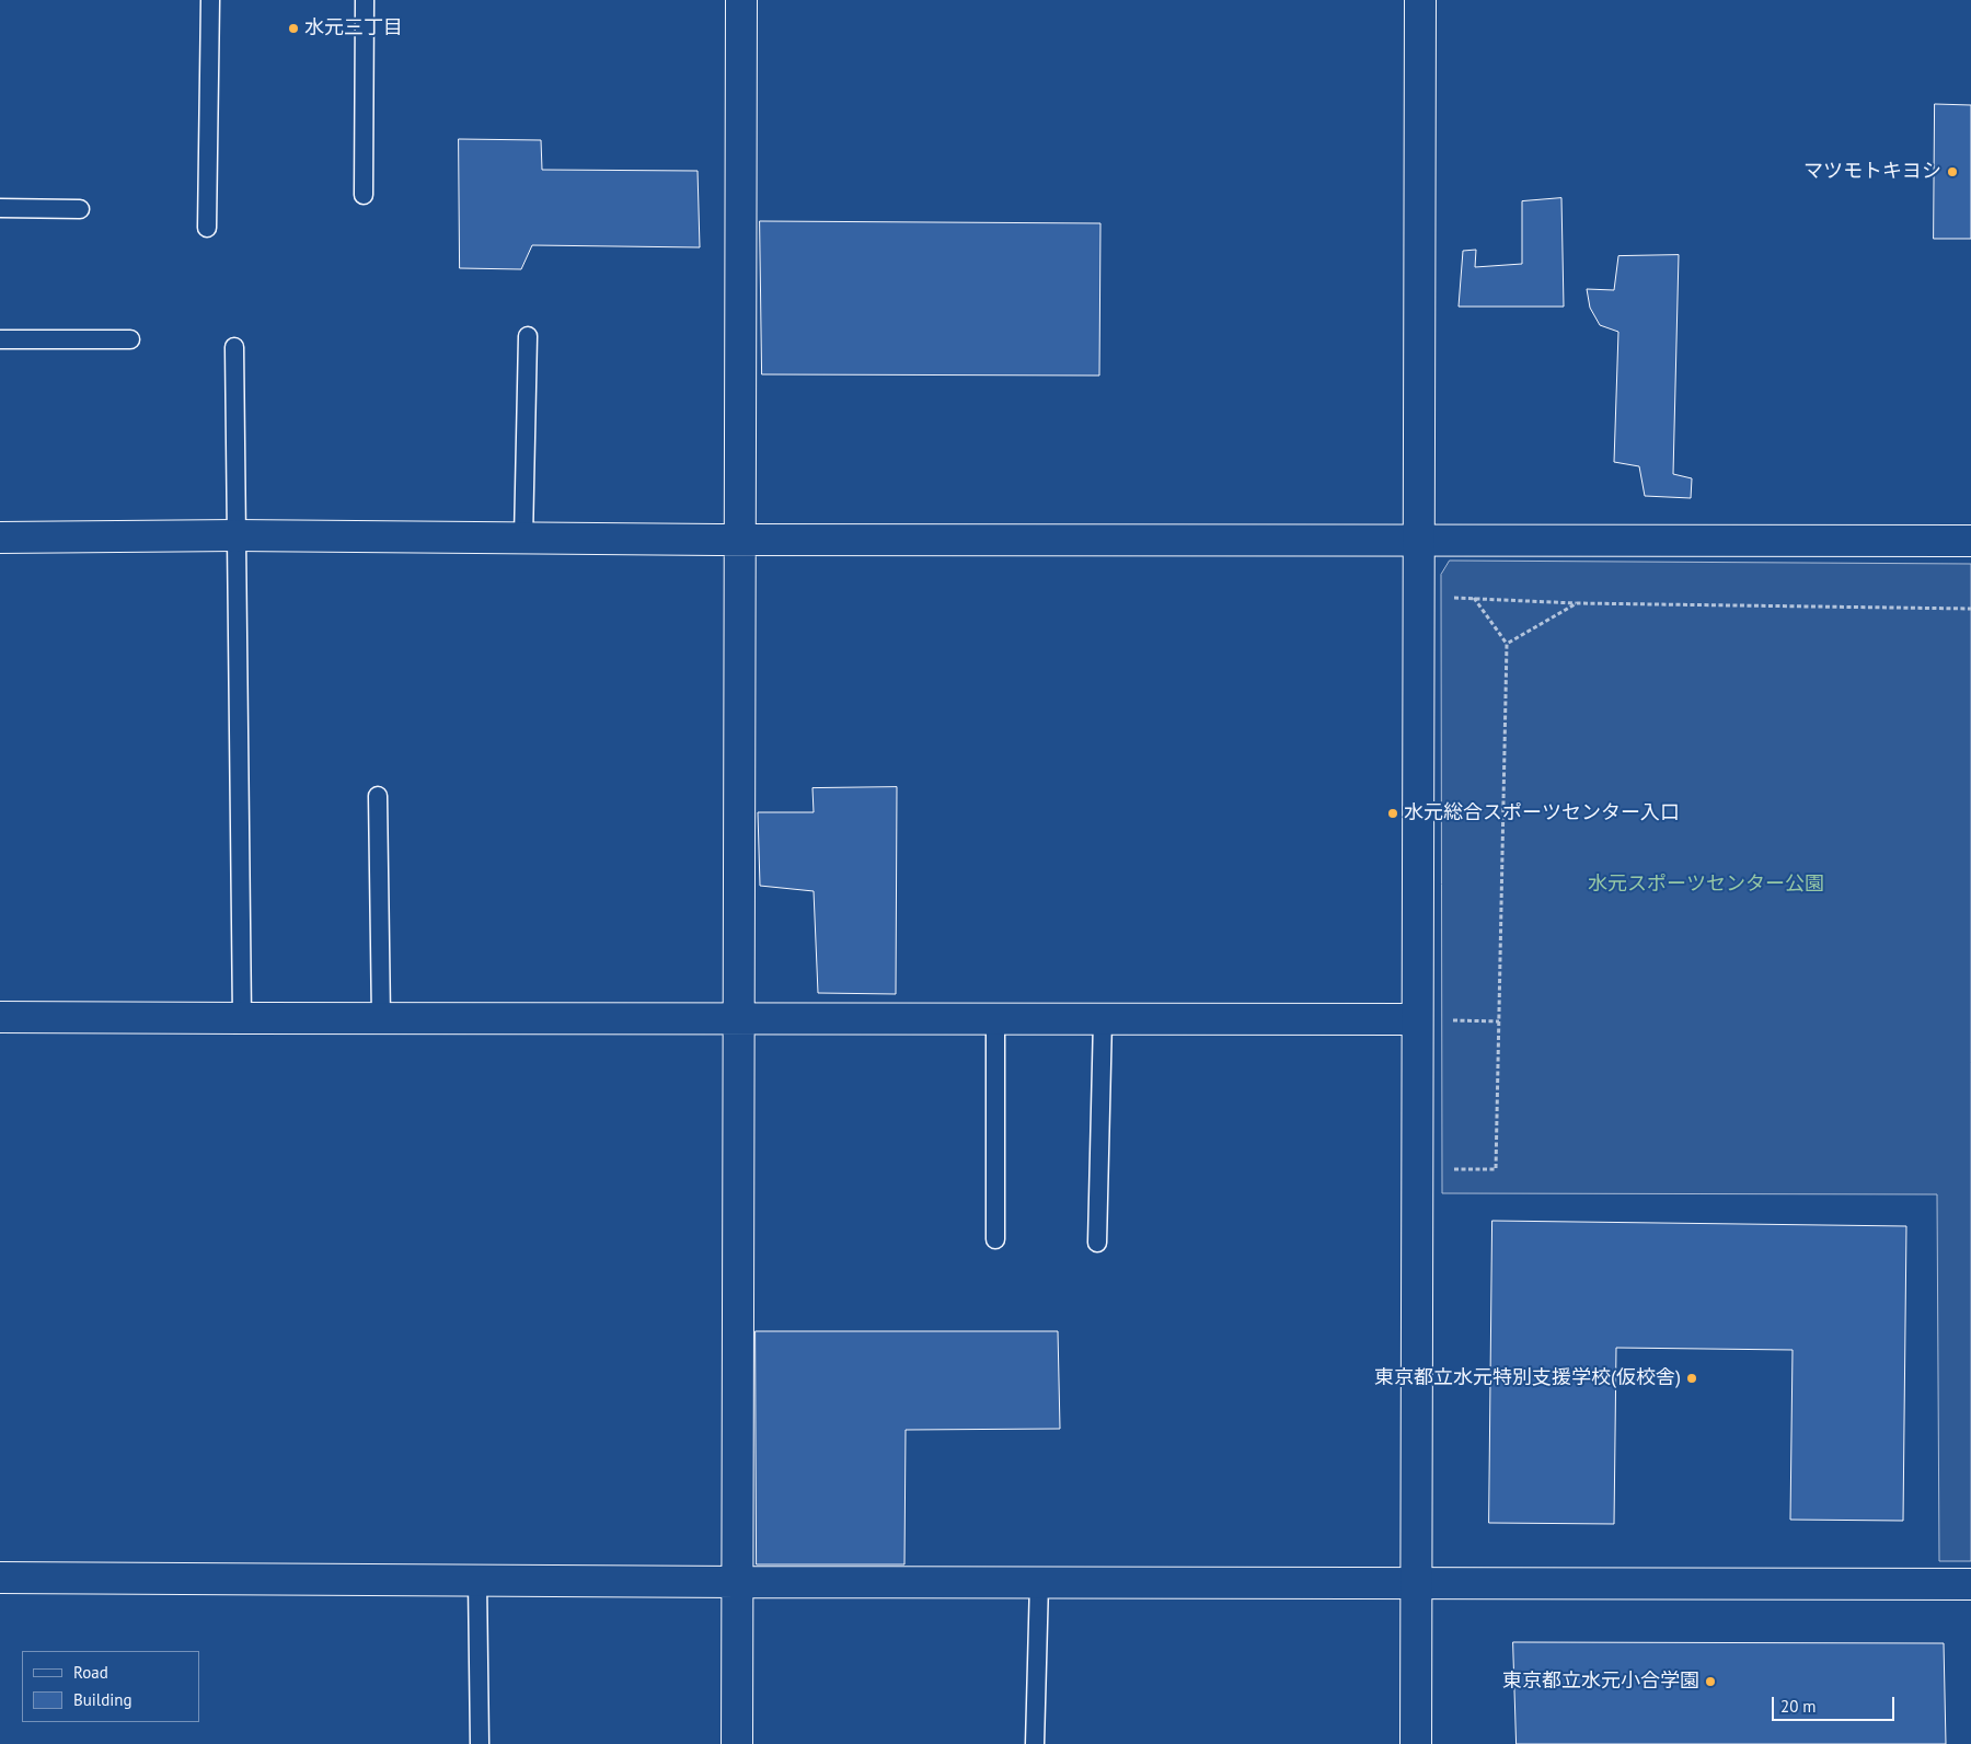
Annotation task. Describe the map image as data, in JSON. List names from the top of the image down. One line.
{"parks":["水元スポーツセンター公園"],"places":["水元三丁目","マツモトキヨシ","水元総合スポーツセンター入口","東京都立水元特別支援学校(仮校舎)","東京都立水元小合学園"],"legend":["Road","Building"],"scale_bar":"20 m"}
